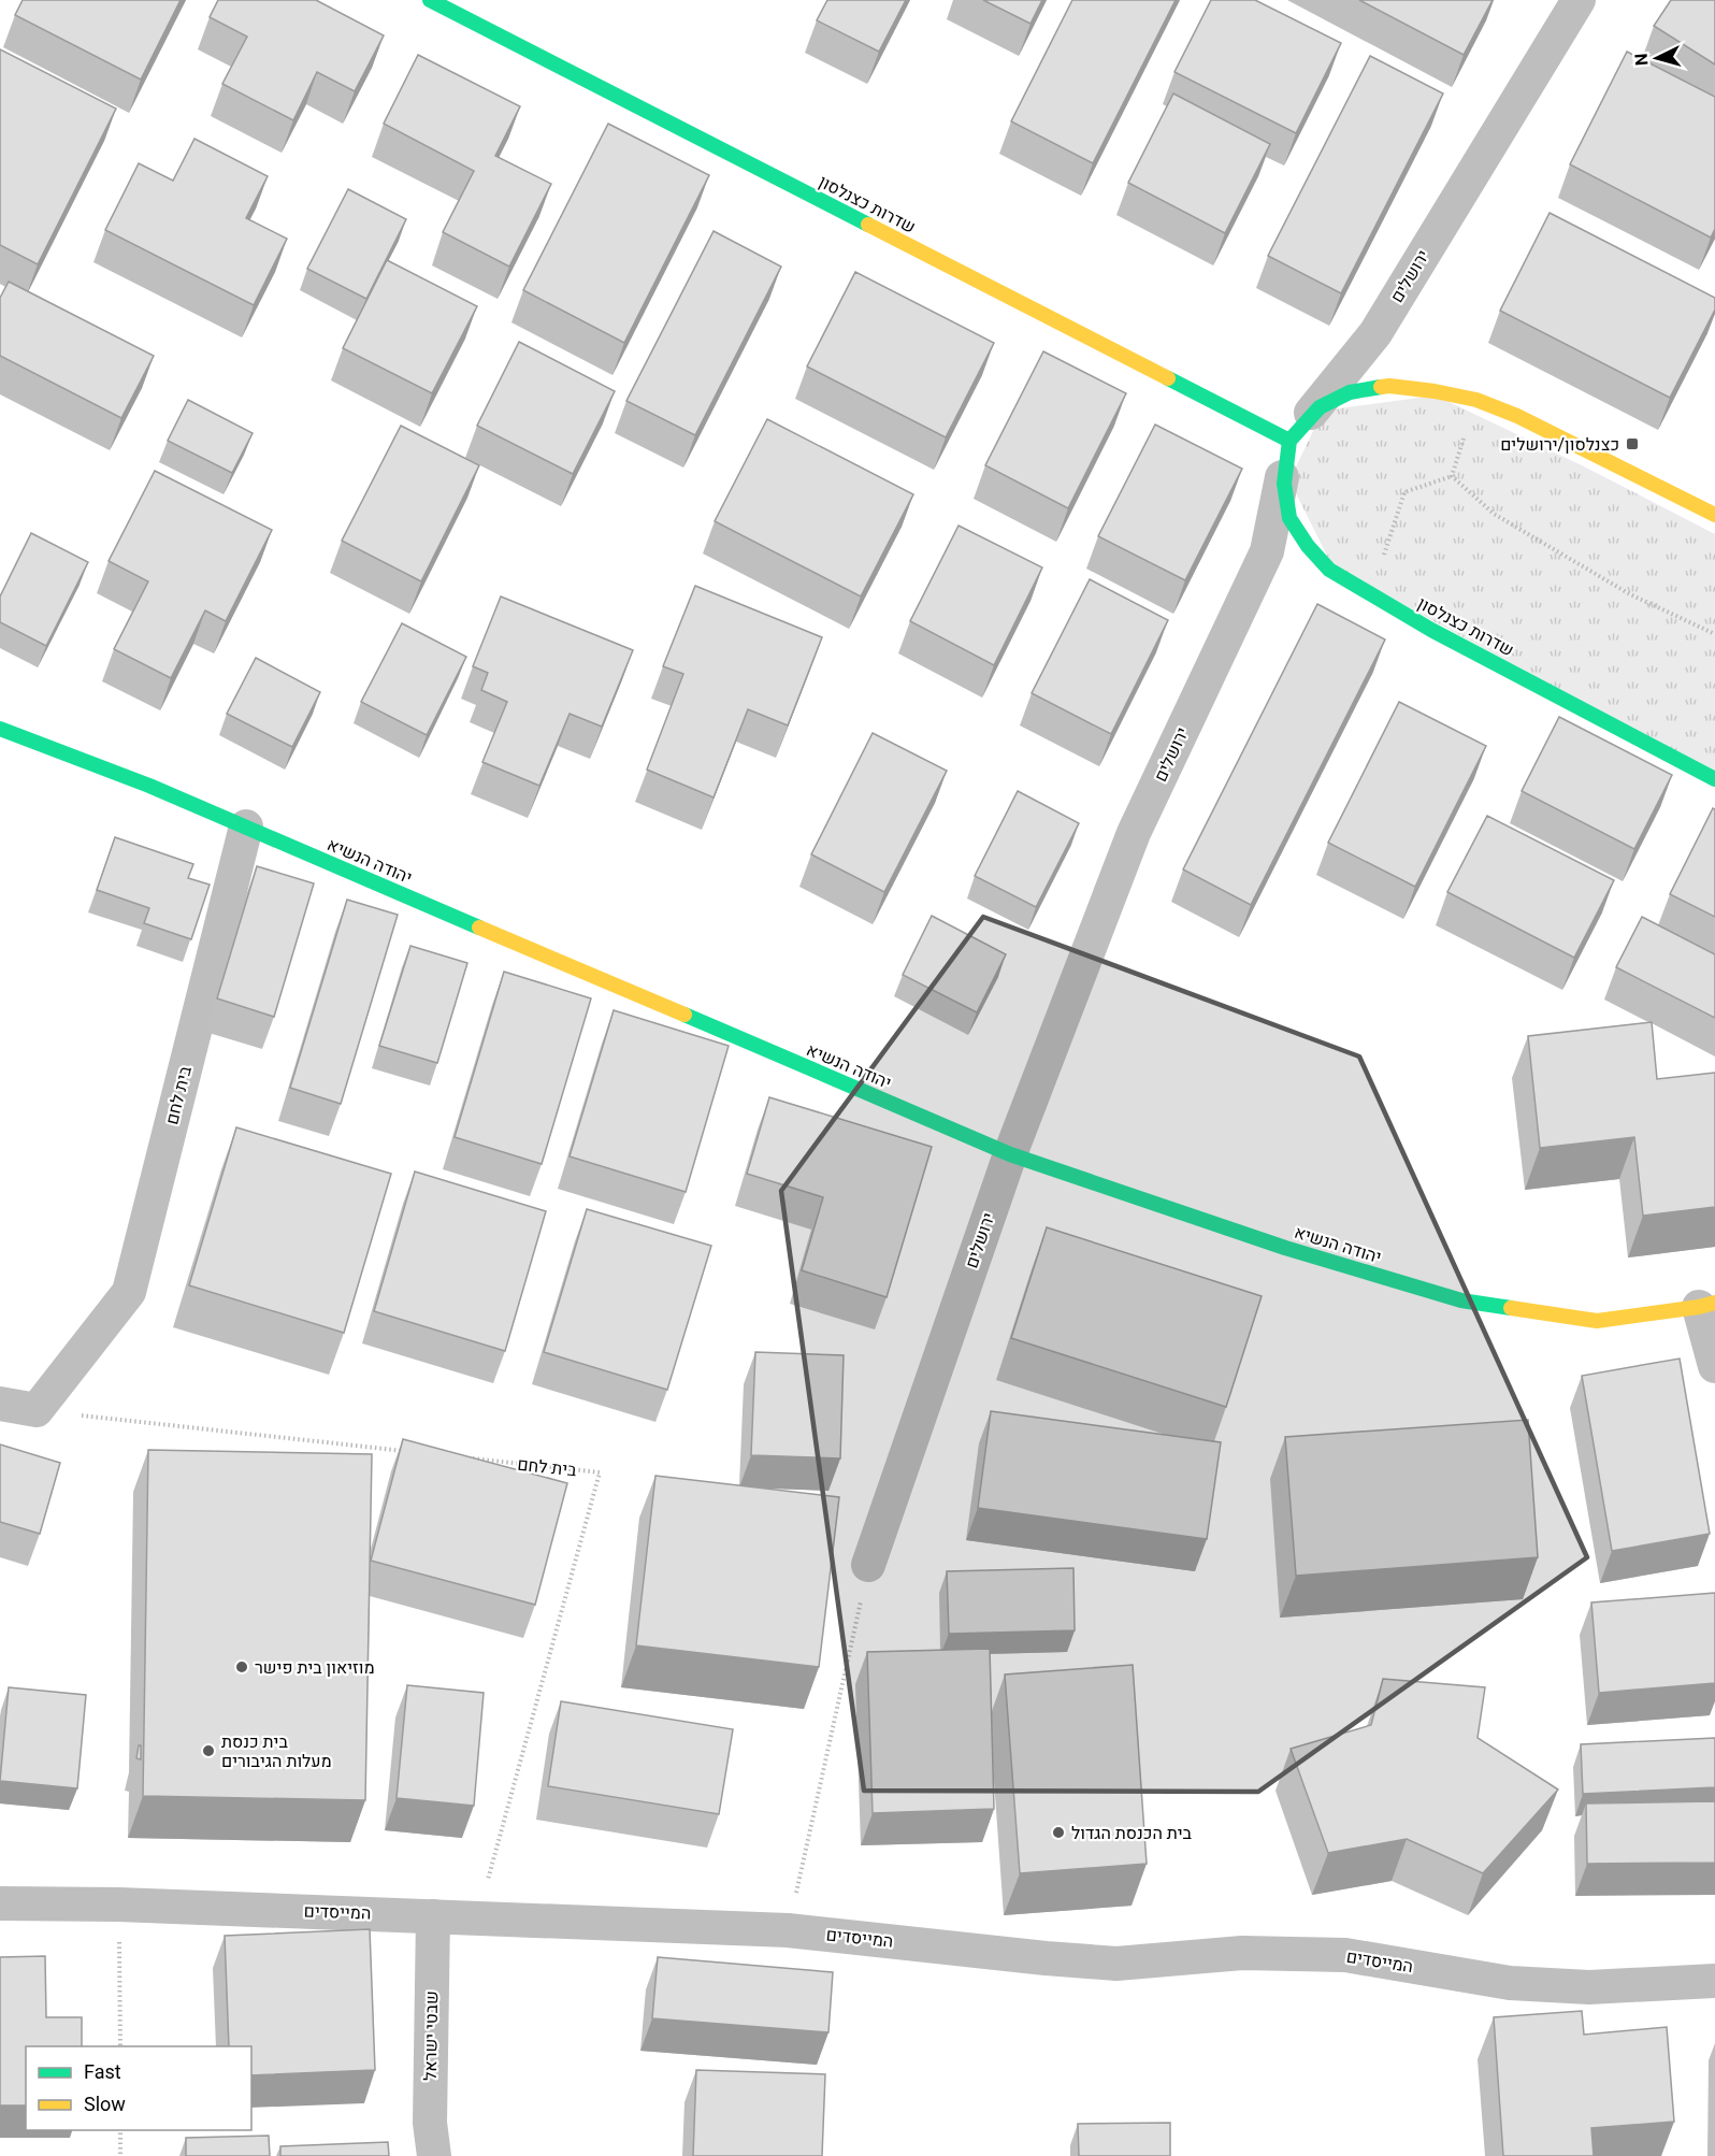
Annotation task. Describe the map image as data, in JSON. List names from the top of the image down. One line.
{"streets":{"street":["שדרות כצנלסון","ירושלים","יהודה הנשיא","בית לחם","המייסדים","שבטי ישראל"]},"crossings":[["שדרות כצנלסון","ירושלים"],["ירושלים","יהודה הנשיא"],["יהודה הנשיא","בית לחם"],["בית לחם","המייסדים"],["המייסדים","שבטי ישראל"]],"places":{"transit":["כצנלסון/ירושלים"],"other":["מוזיאון בית פישר","בית כנסת מעלות הגיבורים","בית הכנסת הגדול"]},"legend":["Fast","Slow"],"north":"left"}
